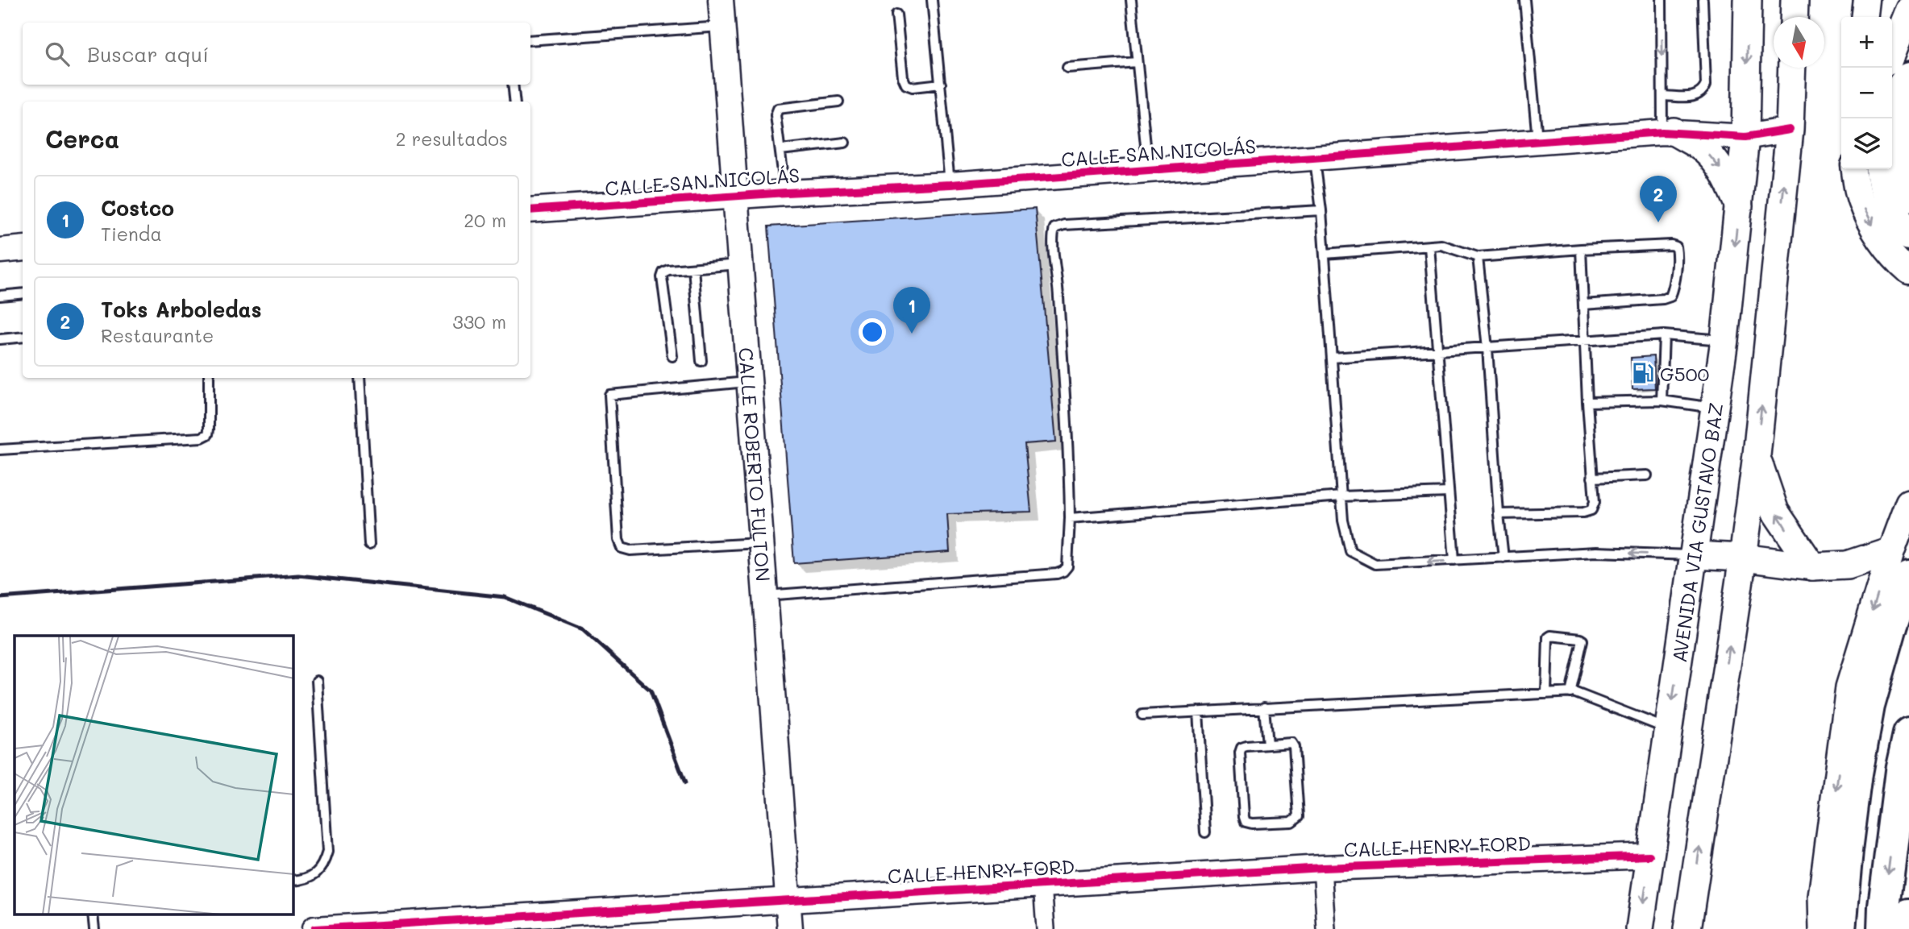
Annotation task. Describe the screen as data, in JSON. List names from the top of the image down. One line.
{"streets":{"main road":["AVENIDA VIA GUSTAVO BAZ"],"street":["CALLE SAN NICOLÁS","CALLE ROBERTO FULTON","CALLE HENRY FORD"]},"crossings":[["CALLE SAN NICOLÁS","CALLE ROBERTO FULTON"],["CALLE SAN NICOLÁS","AVENIDA VIA GUSTAVO BAZ"],["CALLE ROBERTO FULTON","CALLE HENRY FORD"],["AVENIDA VIA GUSTAVO BAZ","CALLE HENRY FORD"]],"places":{"fuel station":["G500"]},"north":"bottom","page":{"map_buttons":["+","−"],"search":"Buscar aquí","heading":["Cerca","2 resultados"],"list":[{"mark":"1","name":"Costco","note":"Tienda","value":"20 m"},{"mark":"2","name":"Toks Arboledas","note":"Restaurante","value":"330 m"}],"pins":["2","1"]}}
